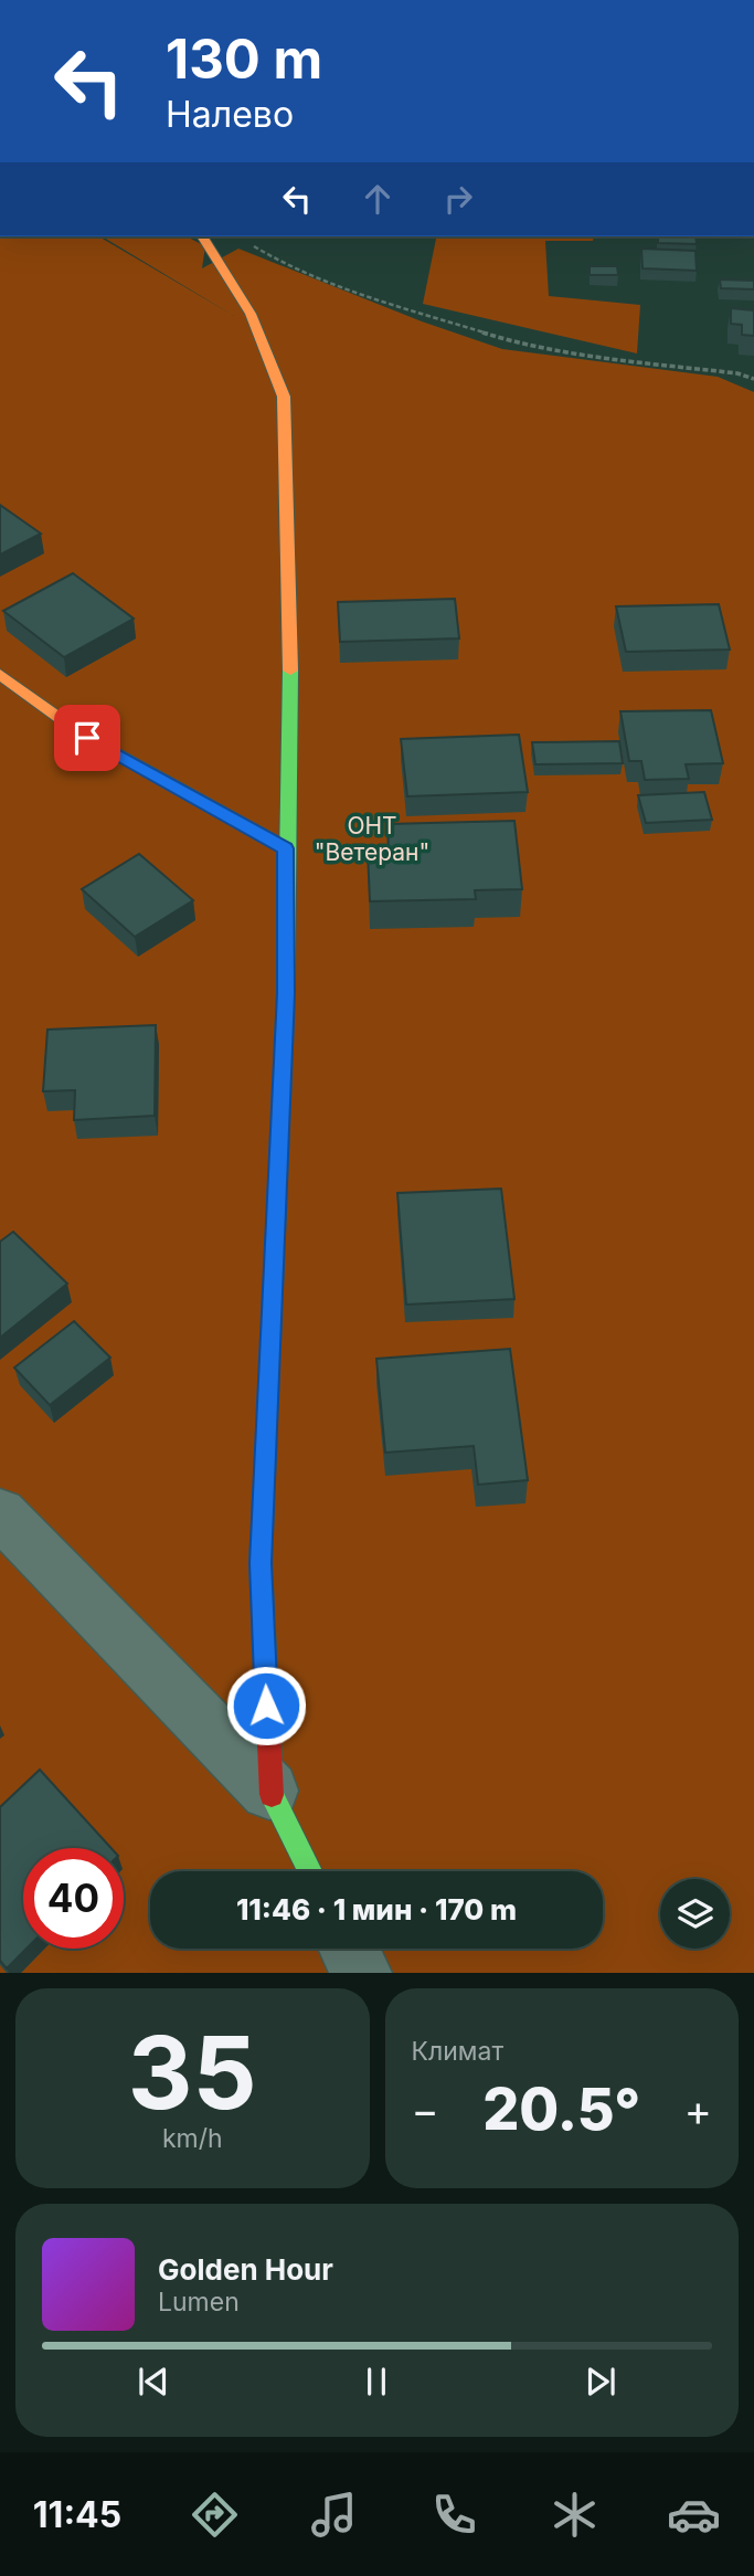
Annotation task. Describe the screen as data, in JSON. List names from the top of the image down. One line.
{"parks":["ОНТ \"Ветеран\""],"page":{"turn":["130 m","Налево"],"limit":"40","trip":"11:46 · 1 мин · 170 m","tile":[["35","km/h"],"Климат"],"heat":["−","20.5°","+"],"song":["Golden Hour","Lumen"],"tabs":"11:45"}}
